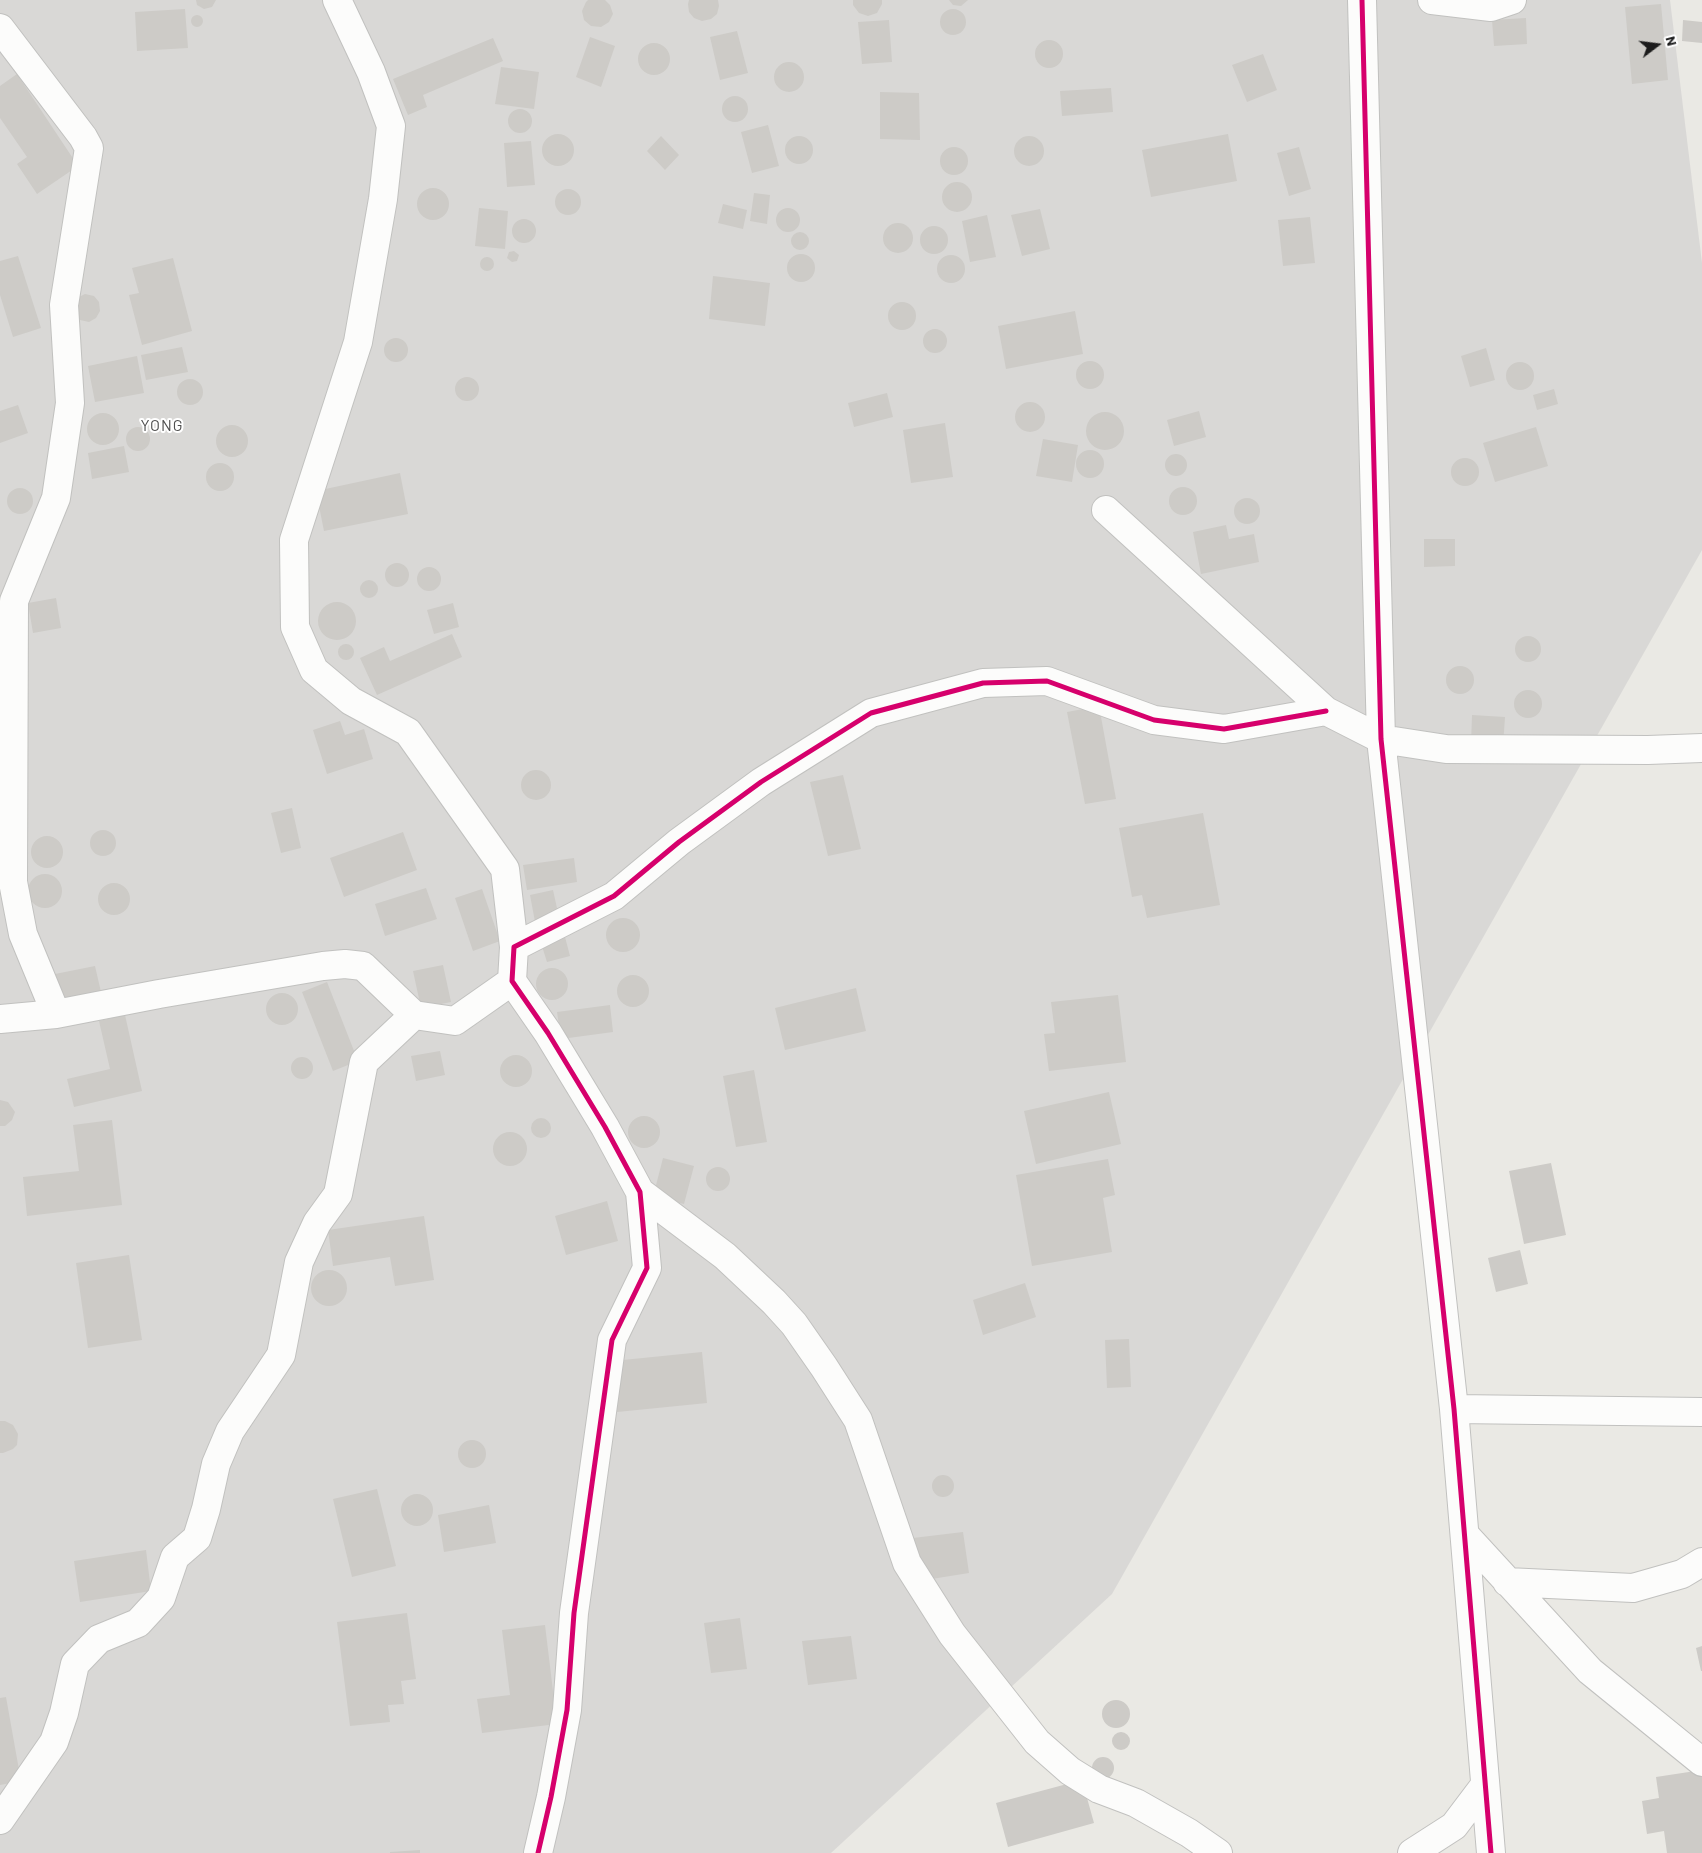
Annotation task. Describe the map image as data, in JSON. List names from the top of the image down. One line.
{"districts":["YONG"],"north":"right"}
